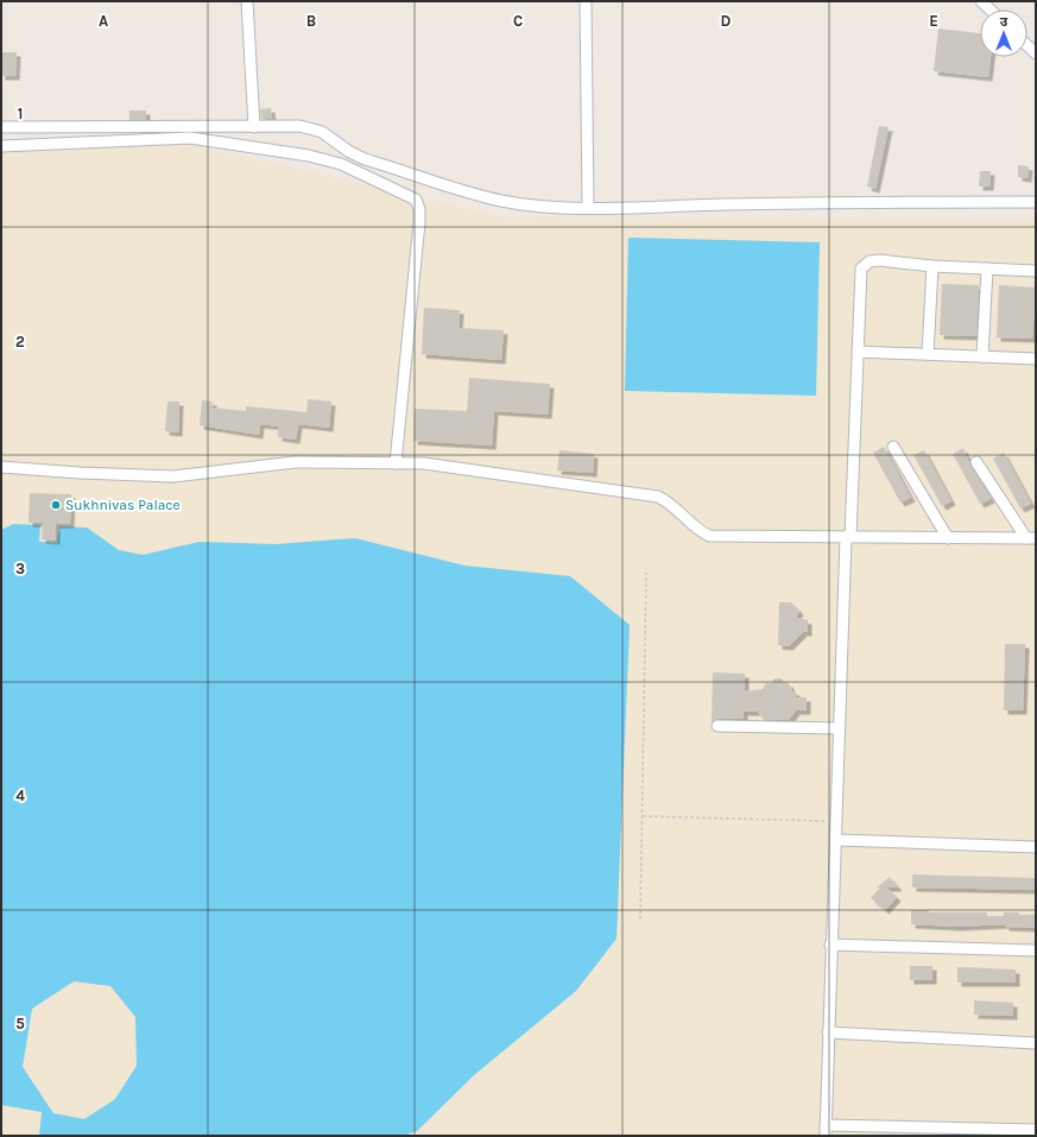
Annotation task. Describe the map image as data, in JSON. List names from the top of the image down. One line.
{"places":["Sukhnivas Palace"],"north":"top","grid":{"columns":["A","B","C","D","E"],"rows":["1","2","3","4","5"]}}
